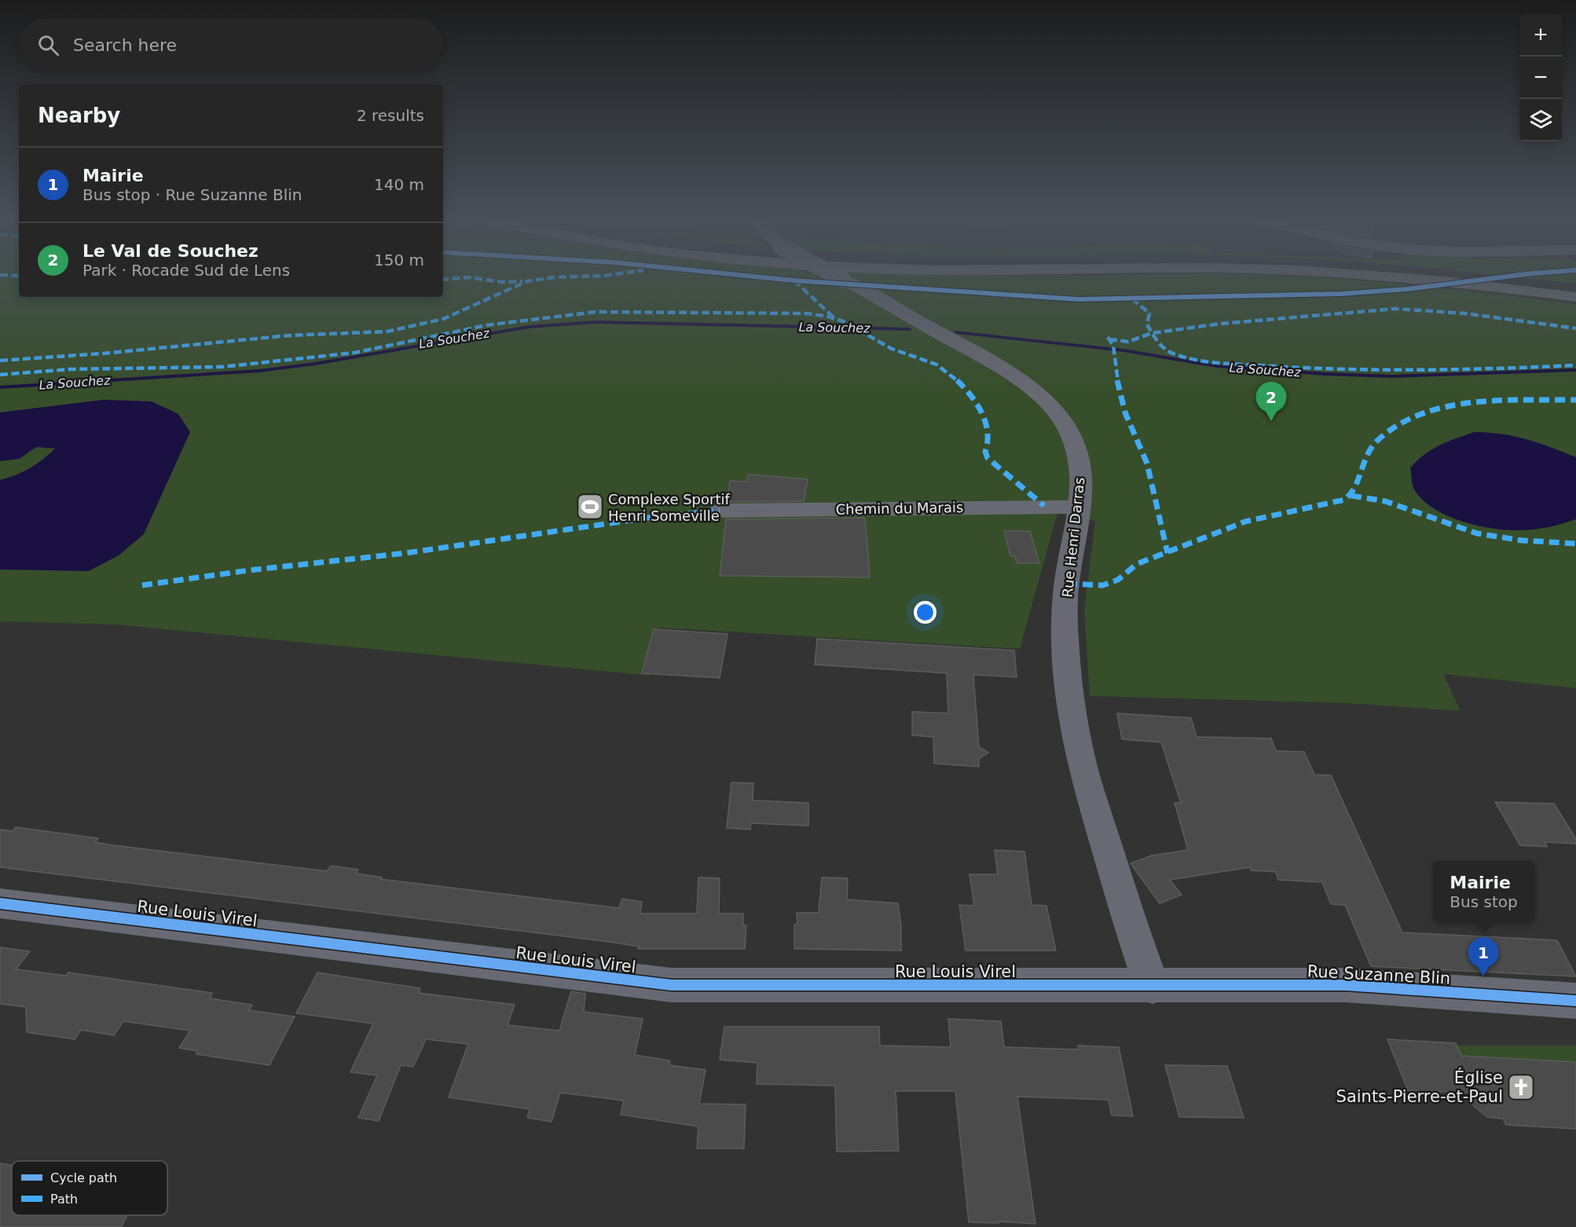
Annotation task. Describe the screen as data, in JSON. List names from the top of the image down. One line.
{"streets":{"street":["Chemin du Marais","Rue Henri Darras","Rue Louis Virel","Rue Suzanne Blin"]},"crossings":[["Chemin du Marais","Rue Henri Darras"],["Rue Henri Darras","Rue Louis Virel"],["Rue Henri Darras","Rue Suzanne Blin"],["Rue Louis Virel","Rue Suzanne Blin"]],"water":["La Souchez"],"places":{"sports":["Complexe Sportif Henri Someville"],"church":["Église Saints-Pierre-et-Paul"]},"legend":["Cycle path","Path"],"page":{"map_buttons":["+","−"],"search":"Search here","heading":["Nearby","2 results"],"list":[{"mark":"1","name":"Mairie","note":"Bus stop · Rue Suzanne Blin","value":"140 m"},{"mark":"2","name":"Le Val de Souchez","note":"Park · Rocade Sud de Lens","value":"150 m"}],"pins":["2","1"],"popup":["Mairie","Bus stop"]}}
